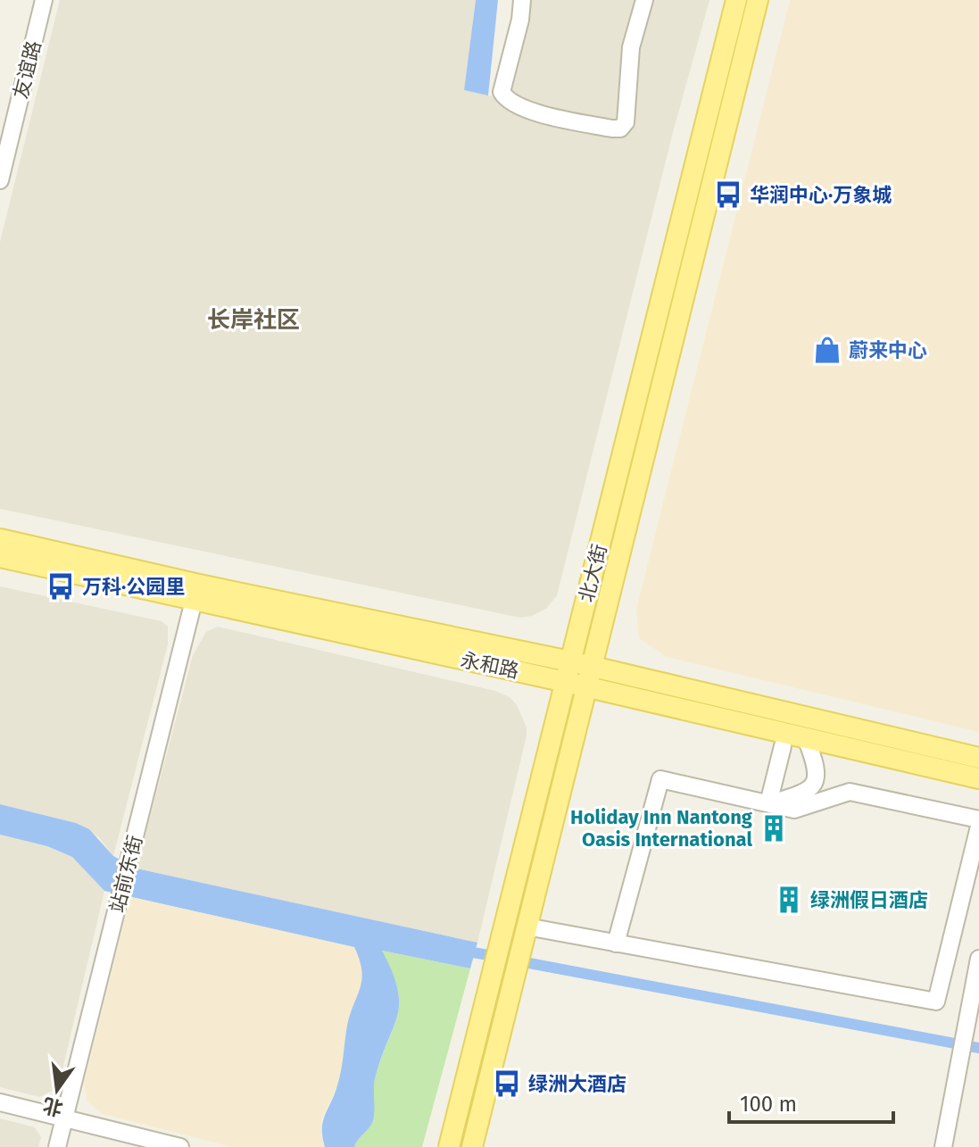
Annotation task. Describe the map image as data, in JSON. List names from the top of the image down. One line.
{"streets":{"main road":["北大街","永和路"],"street":["友谊路","站前东街"]},"crossings":[["北大街","永和路"],["永和路","站前东街"]],"districts":["长岸社区"],"places":{"bus stop":["华润中心·万象城","万科·公园里","绿洲大酒店"],"shop":["蔚来中心"],"building":["Holiday Inn Nantong Oasis International","绿洲假日酒店"]},"scale_bar":"100 m","north":"bottom"}
